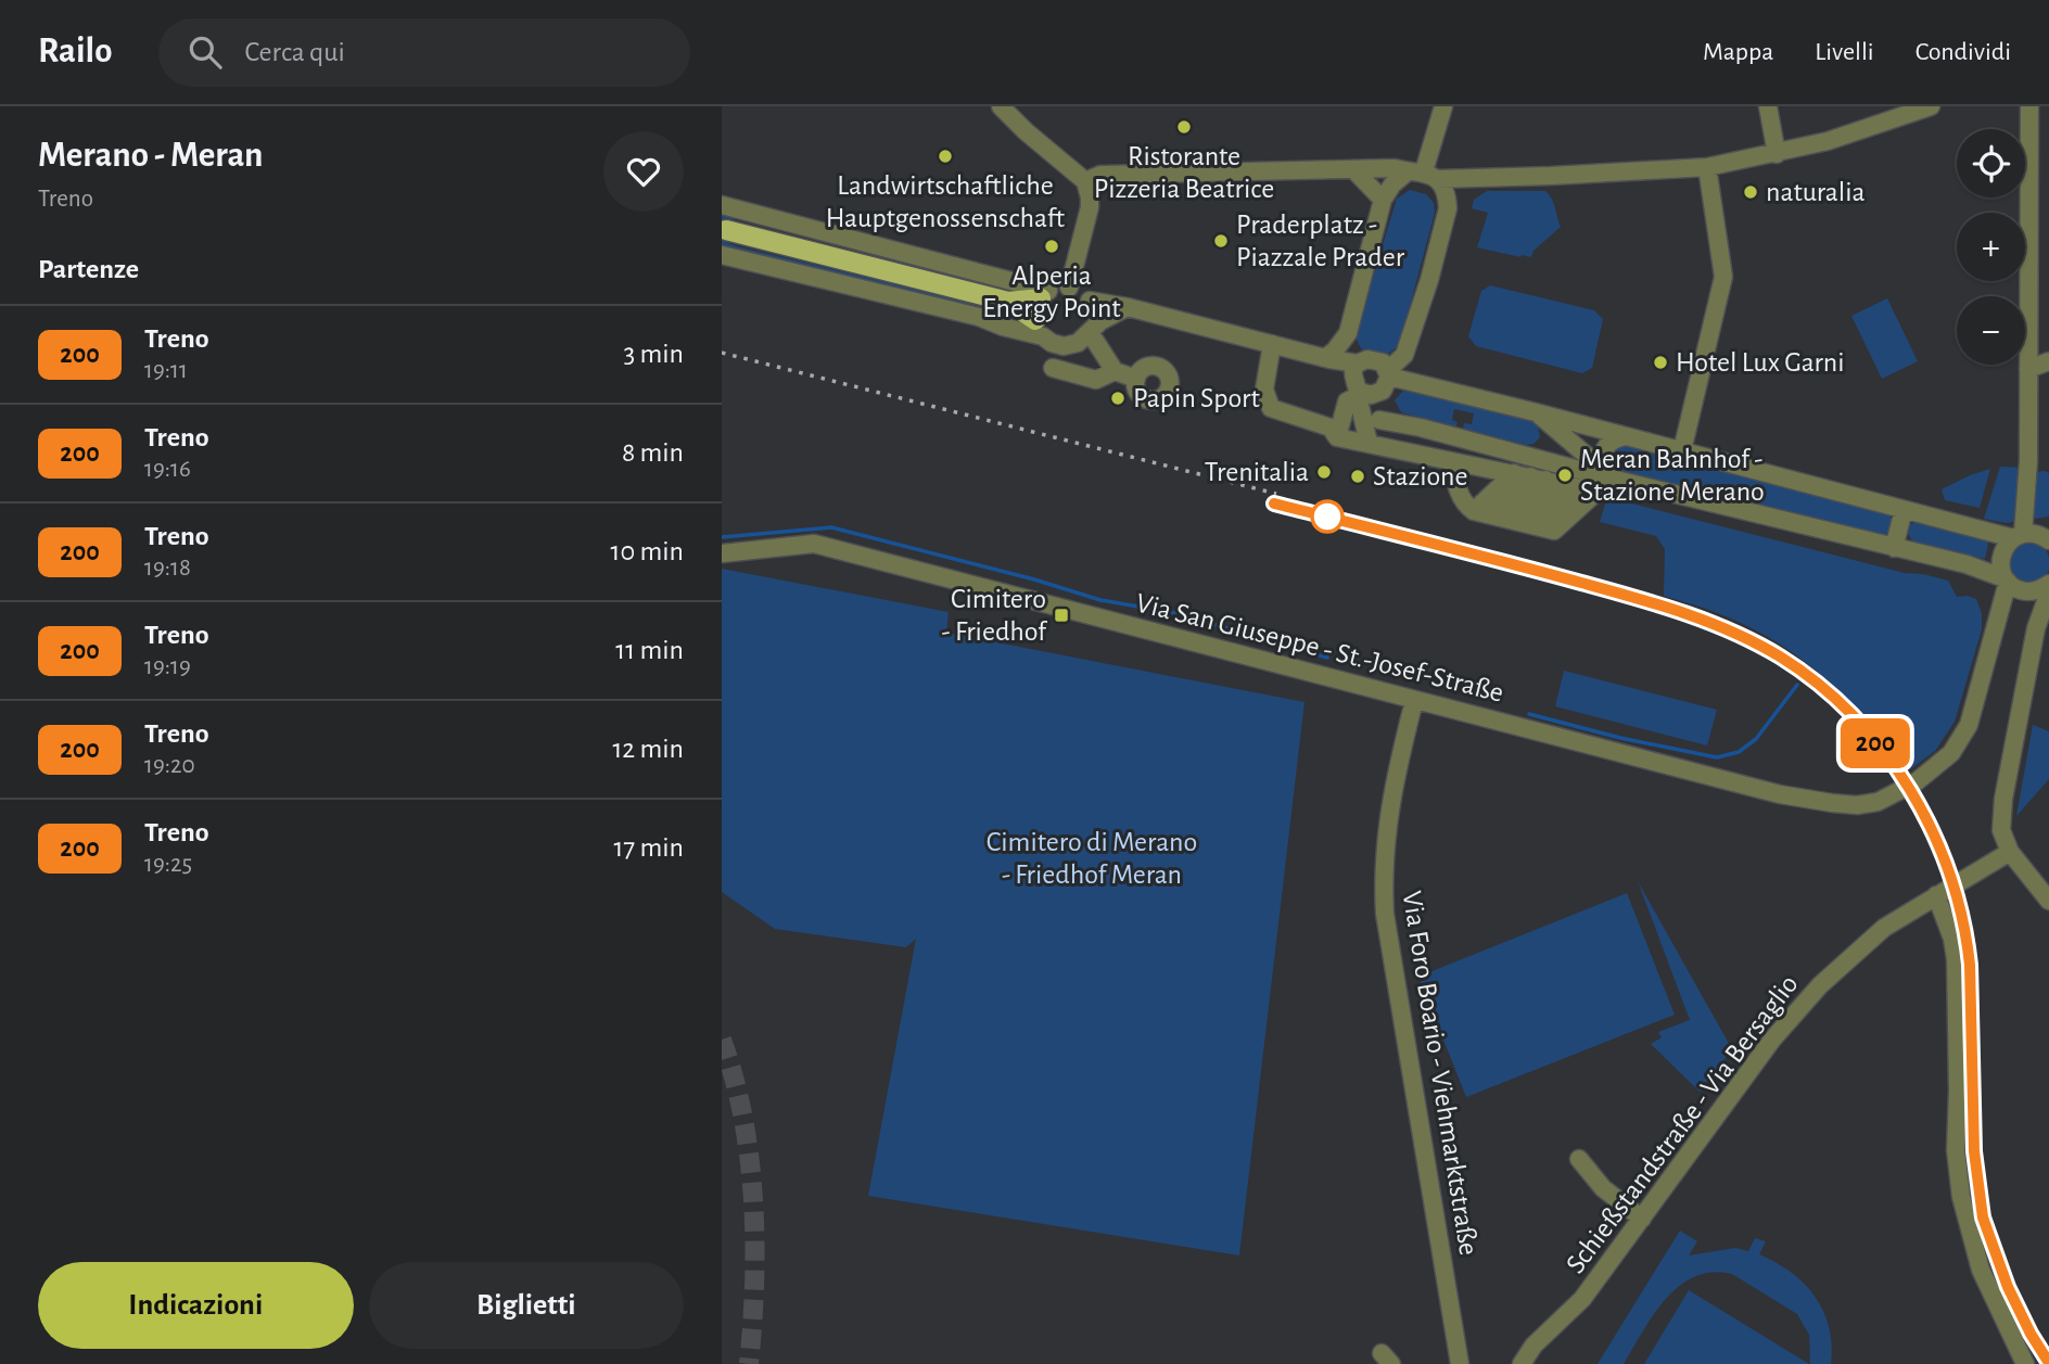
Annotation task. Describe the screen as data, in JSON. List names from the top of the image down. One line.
{"streets":{"street":["Via San Giuseppe - St.-Josef-Straße","Via Foro Boario - Viehmarktstraße","Schießstandstraße - Via Bersaglio"]},"crossings":[["Via San Giuseppe - St.-Josef-Straße","Via Foro Boario - Viehmarktstraße"]],"parks":["Cimitero di Merano - Friedhof Meran"],"places":{"other":["Ristorante Pizzeria Beatrice","Landwirtschaftliche Hauptgenossenschaft","naturalia","Praderplatz - Piazzale Prader","Alperia Energy Point","Hotel Lux Garni","Papin Sport","Trenitalia","Meran Bahnhof - Stazione Merano","Stazione"],"transit":["Cimitero - Friedhof"]},"page":{"header":"Railo","search":"Cerca qui","nav":["Mappa","Livelli","Condividi"],"heading":[["Merano - Meran","Treno"],"Partenze"],"on_map":"200","map_buttons":["+","−"],"list":[{"mark":"200","name":"Treno","note":"19:11","value":"3 min"},{"mark":"200","name":"Treno","note":"19:16","value":"8 min"},{"mark":"200","name":"Treno","note":"19:18","value":"10 min"},{"mark":"200","name":"Treno","note":"19:19","value":"11 min"},{"mark":"200","name":"Treno","note":"19:20","value":"12 min"},{"mark":"200","name":"Treno","note":"19:25","value":"17 min"}],"buttons":["Indicazioni","Biglietti"]}}
